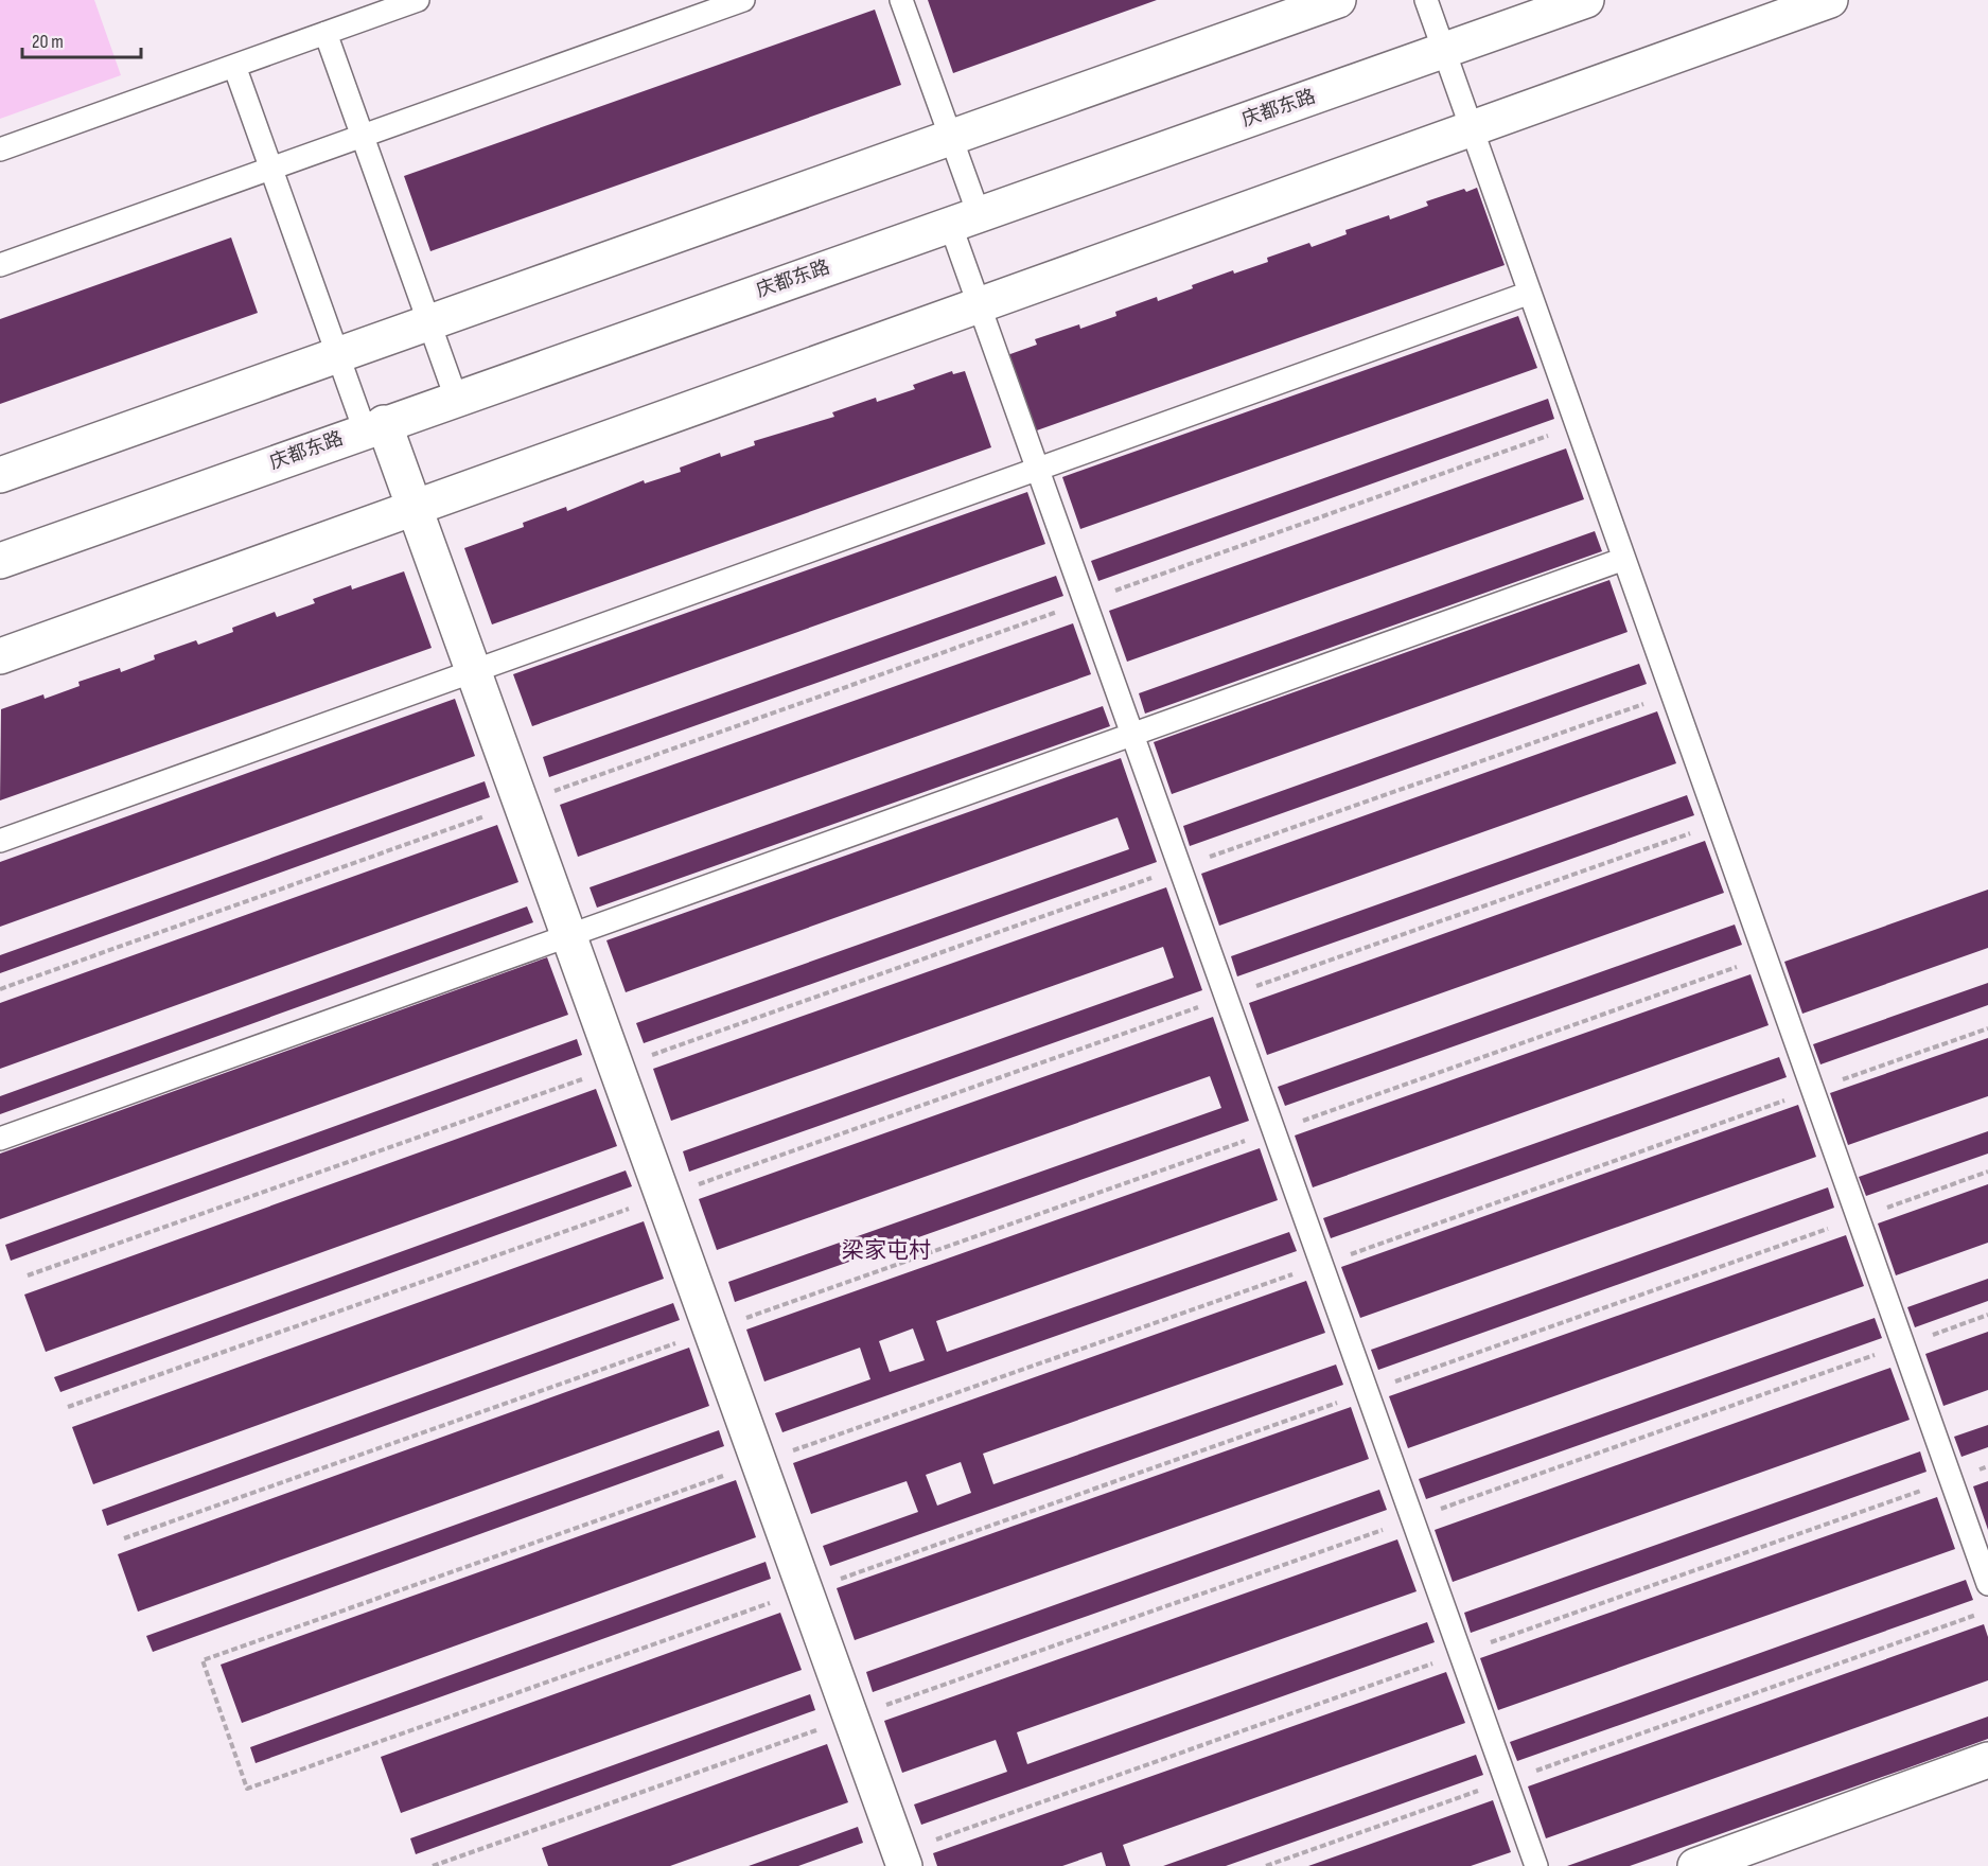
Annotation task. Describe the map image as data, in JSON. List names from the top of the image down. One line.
{"streets":{"street":["庆都东路"]},"districts":["梁家屯村"],"scale_bar":"20 m"}
